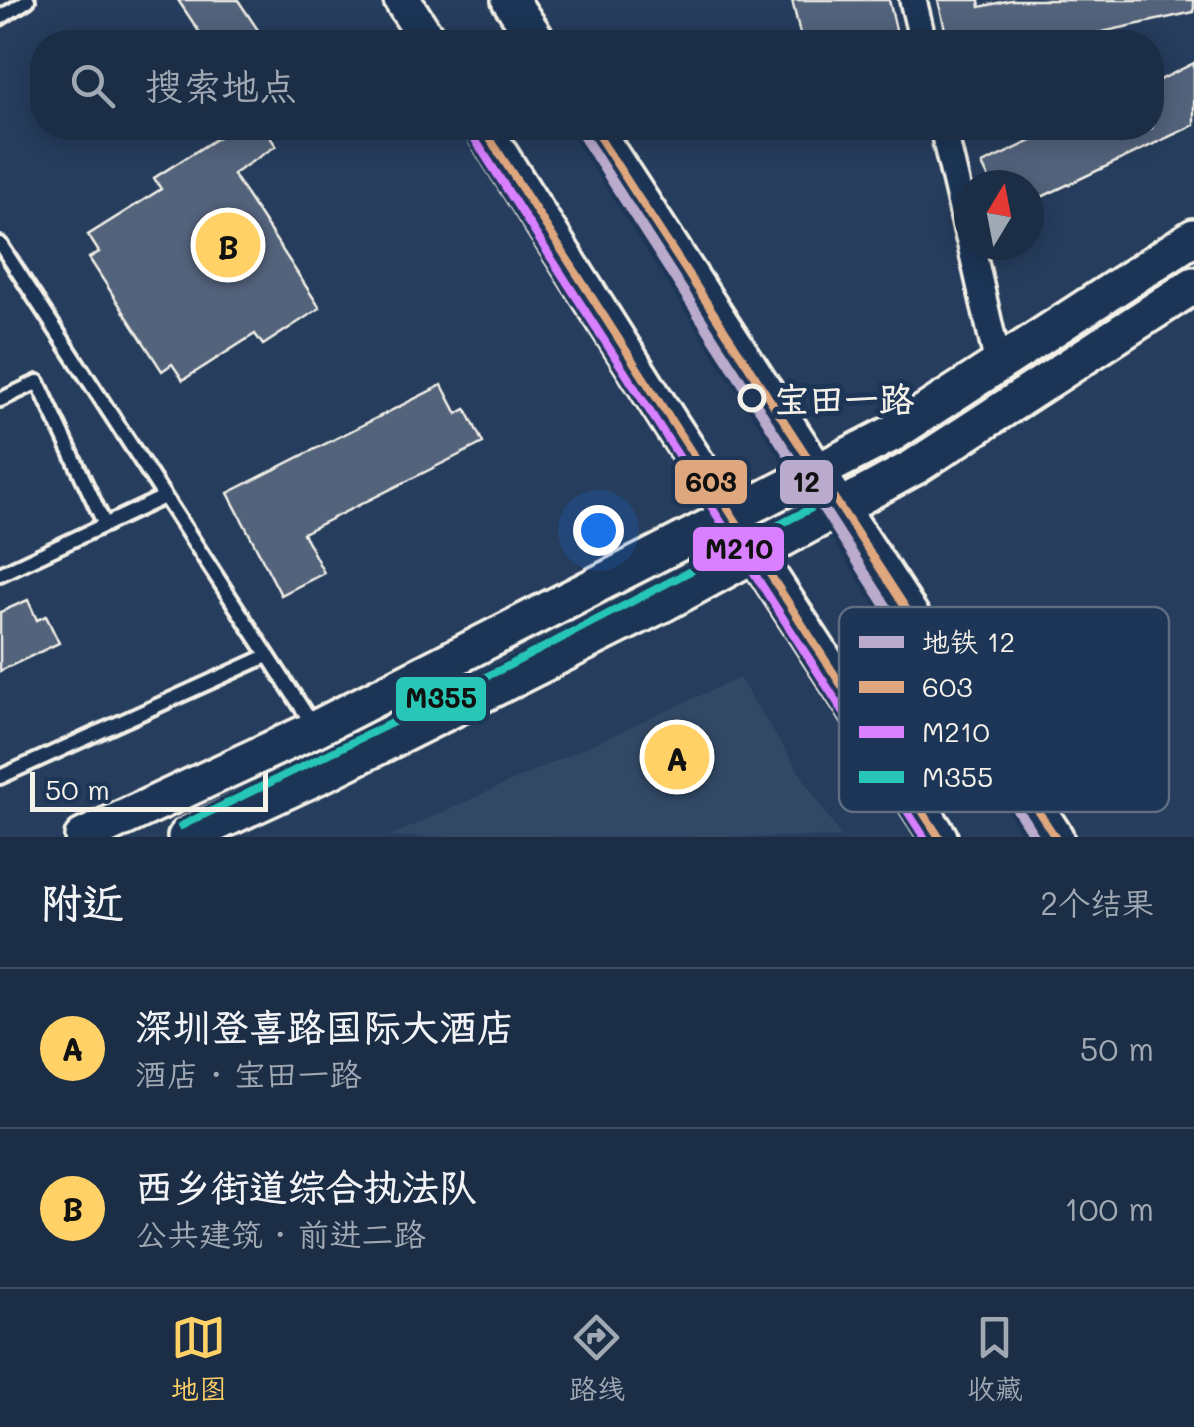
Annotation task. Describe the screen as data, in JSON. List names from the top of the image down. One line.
{"places":["宝田一路"],"lines":["metro line 12","transit line 603","transit line M210","transit line M355"],"legend":["地铁 12","603","M210","M355"],"scale_bar":"50 m","north":"top","page":{"search":"搜索地点","pins":["B","A"],"scale":"50 m","heading":["附近","2个结果"],"list":[{"mark":"A","name":"深圳登喜路国际大酒店","note":"酒店 · 宝田一路","value":"50 m"},{"mark":"B","name":"西乡街道综合执法队","note":"公共建筑 · 前进二路","value":"100 m"}],"nav":["地图","路线","收藏"]}}
